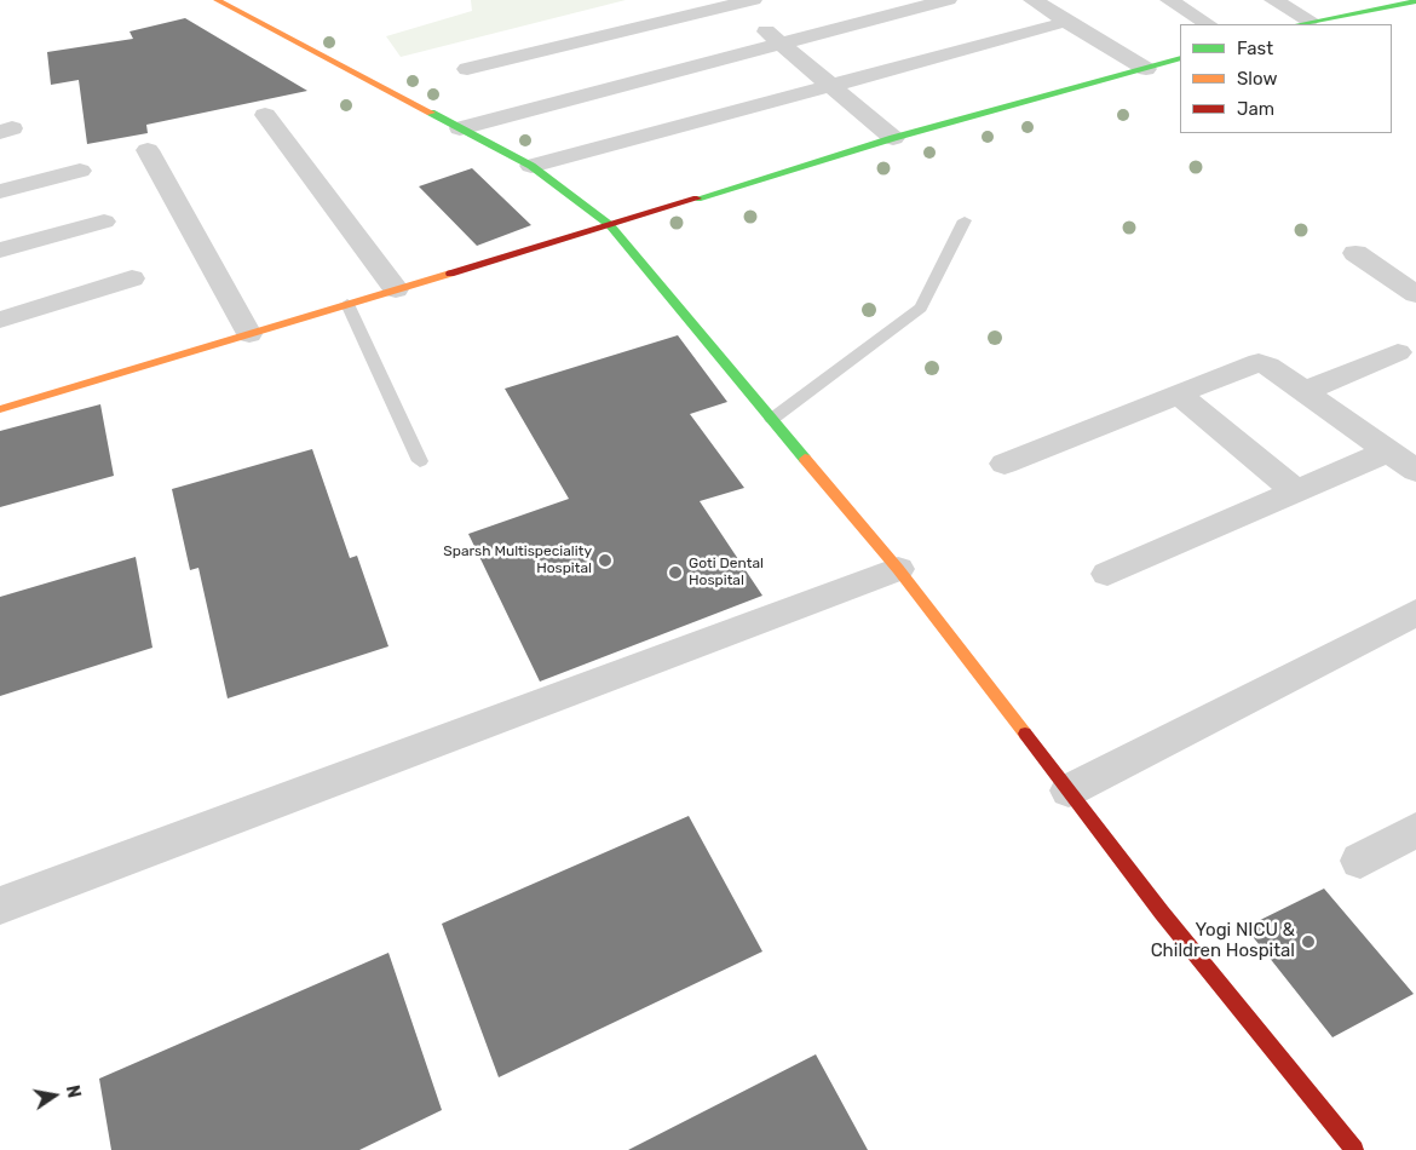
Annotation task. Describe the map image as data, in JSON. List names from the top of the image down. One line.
{"places":["Sparsh Multispeciality Hospital","Goti Dental Hospital","Yogi NICU & Children Hospital"],"legend":["Fast","Slow","Jam"],"north":"right"}
